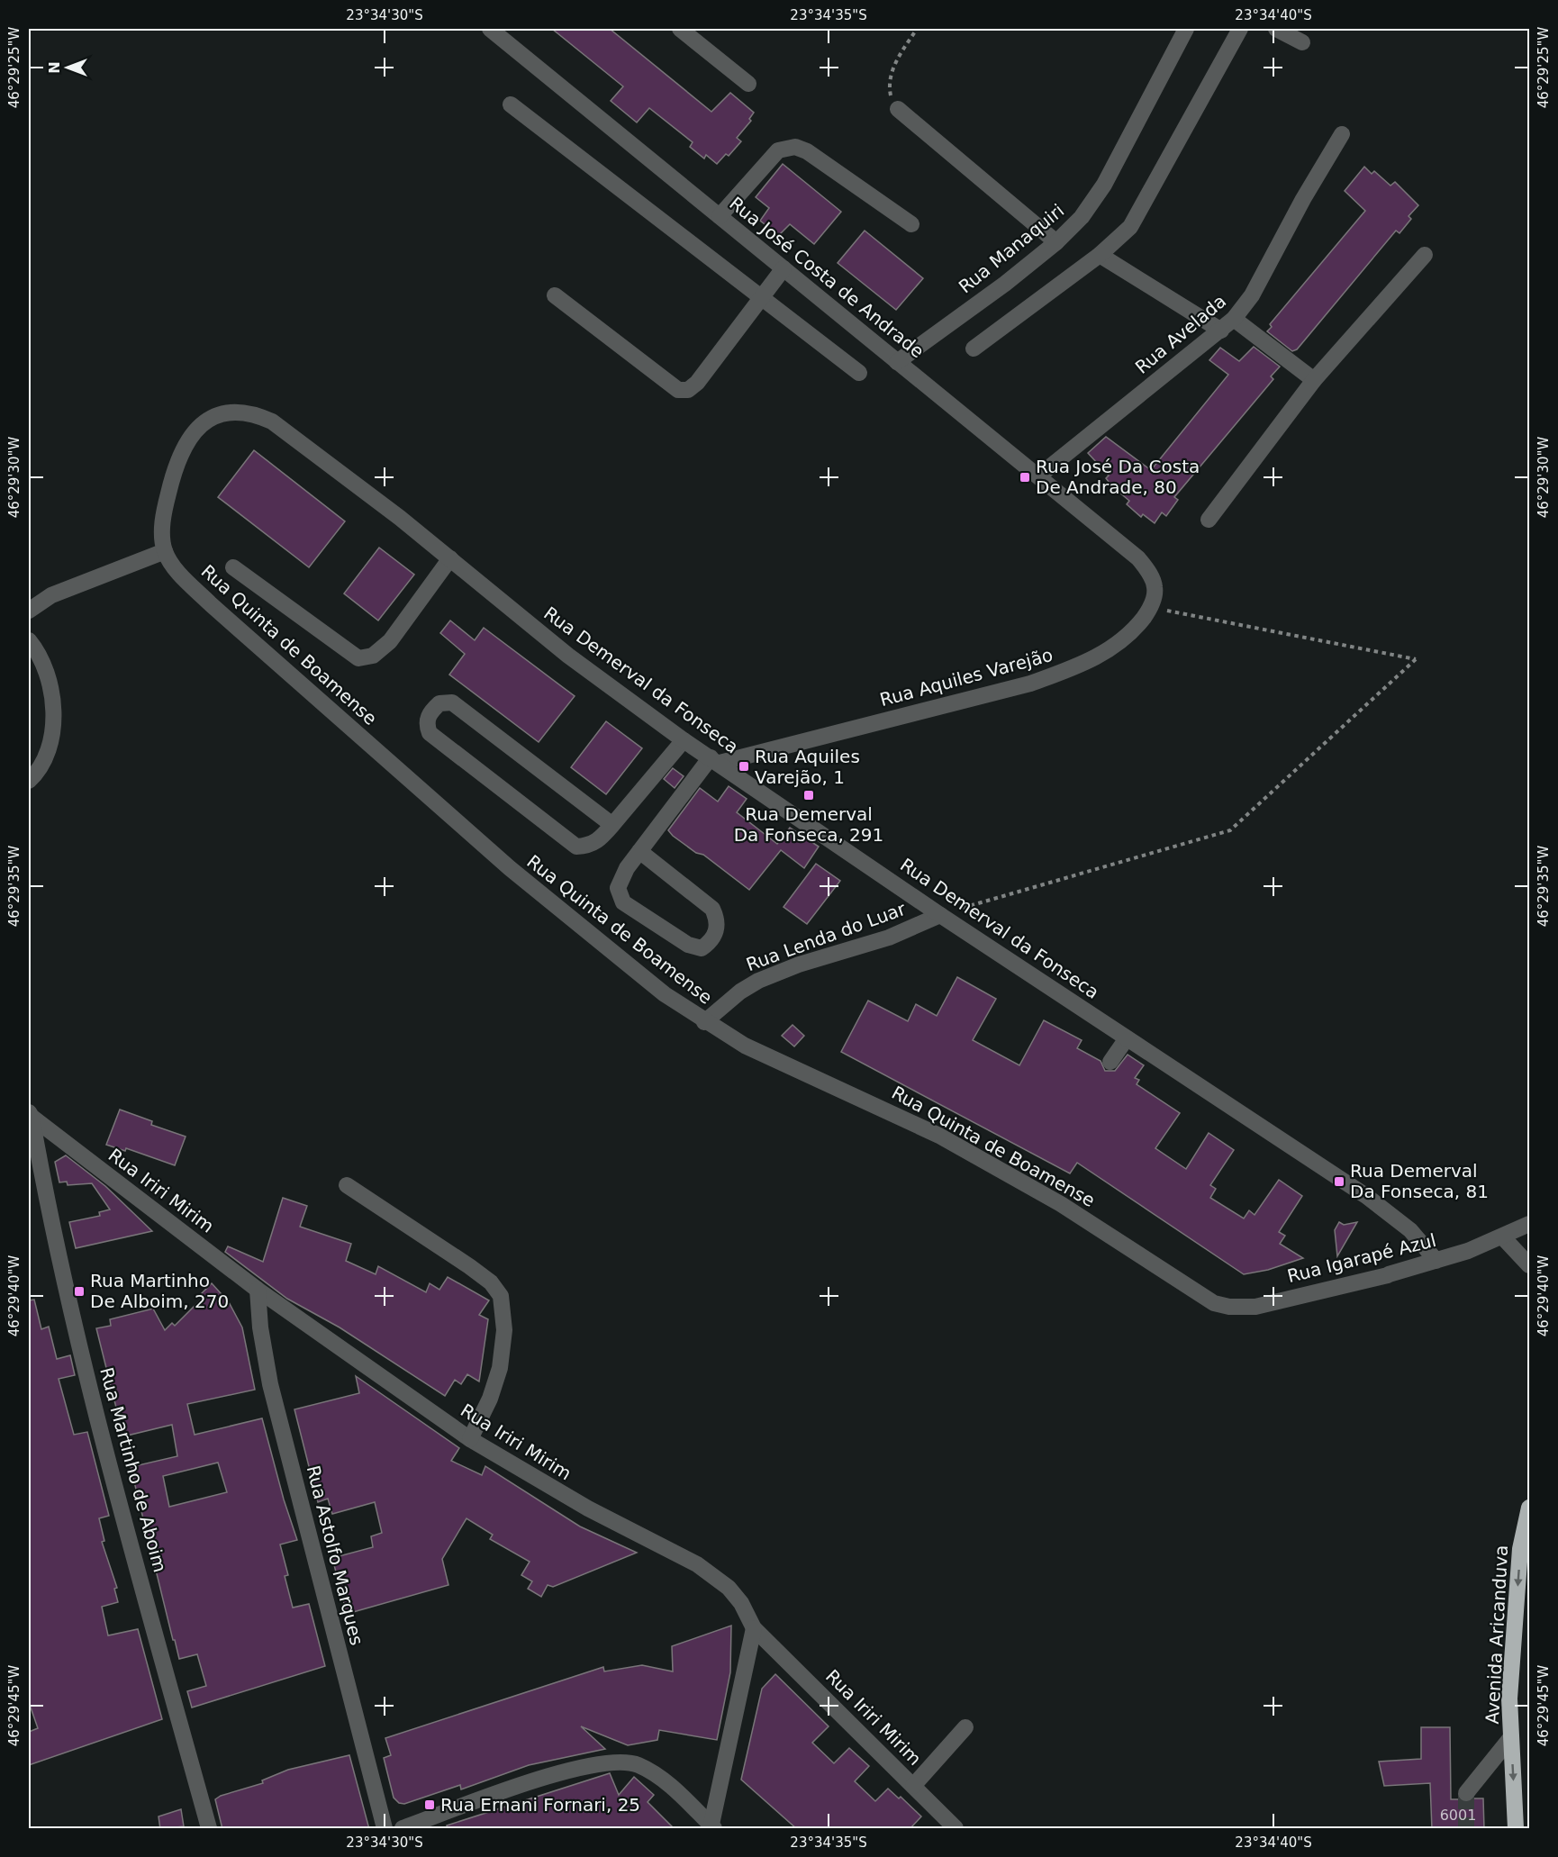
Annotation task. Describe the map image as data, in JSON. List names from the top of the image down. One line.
{"streets":{"highway":["Avenida Aricanduva"],"street":["Rua Manaquiri","Rua José Costa de Andrade","Rua Avelada","Rua Quinta de Boamense","Rua Aquiles Varejão","Rua Demerval da Fonseca","Rua Lenda do Luar","Rua Iriri Mirim","Rua Igarapé Azul","Rua Martinho de Aboim","Rua Astolfo Marques"]},"crossings":[["Rua Manaquiri","Rua José Costa de Andrade"],["Rua José Costa de Andrade","Rua Avelada"],["Rua José Costa de Andrade","Rua Aquiles Varejão"],["Rua Quinta de Boamense","Rua Demerval da Fonseca"],["Rua Quinta de Boamense","Rua Lenda do Luar"],["Rua Quinta de Boamense","Rua Igarapé Azul"],["Rua Aquiles Varejão","Rua Demerval da Fonseca"],["Rua Demerval da Fonseca","Rua Lenda do Luar"],["Rua Demerval da Fonseca","Rua Igarapé Azul"],["Rua Iriri Mirim","Rua Martinho de Aboim"],["Rua Iriri Mirim","Rua Astolfo Marques"]],"one_way":["Avenida Aricanduva"],"places":{"transit":["Rua José Da Costa De Andrade, 80","Rua Aquiles Varejão, 1","Rua Demerval Da Fonseca, 291","Rua Demerval Da Fonseca, 81","Rua Martinho De Alboim, 270","Rua Ernani Fornari, 25"]},"house_numbers":["6001"],"north":"left","coordinates":["23°34'30\"S","23°34'35\"S","23°34'40\"S","46°29'25\"W","46°29'30\"W","46°29'35\"W","46°29'40\"W","46°29'45\"W"]}
